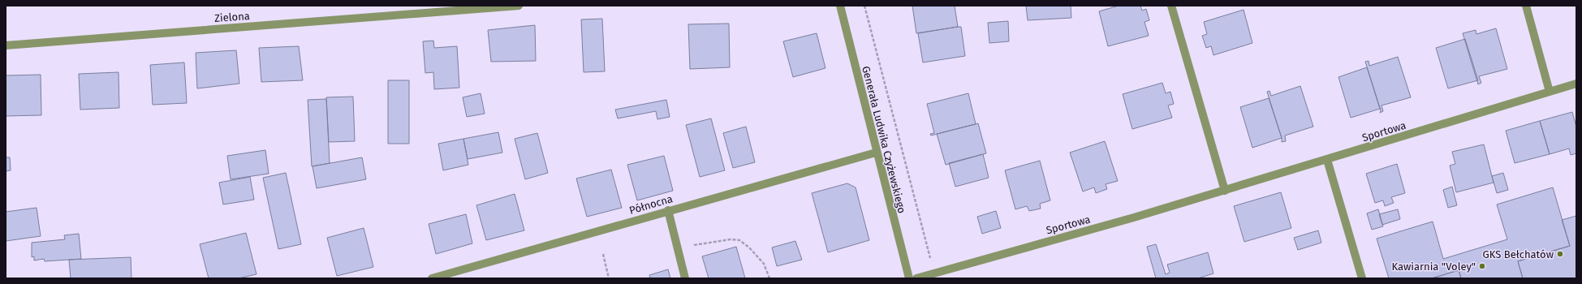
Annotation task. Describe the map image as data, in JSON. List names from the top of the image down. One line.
{"streets":{"street":["Zielona","Sportowa","Generała Ludwika Czyżewskiego","Północna"]},"crossings":[["Generała Ludwika Czyżewskiego","Północna"]],"places":["GKS Bełchatów","Kawiarnia \"Voley\""]}
